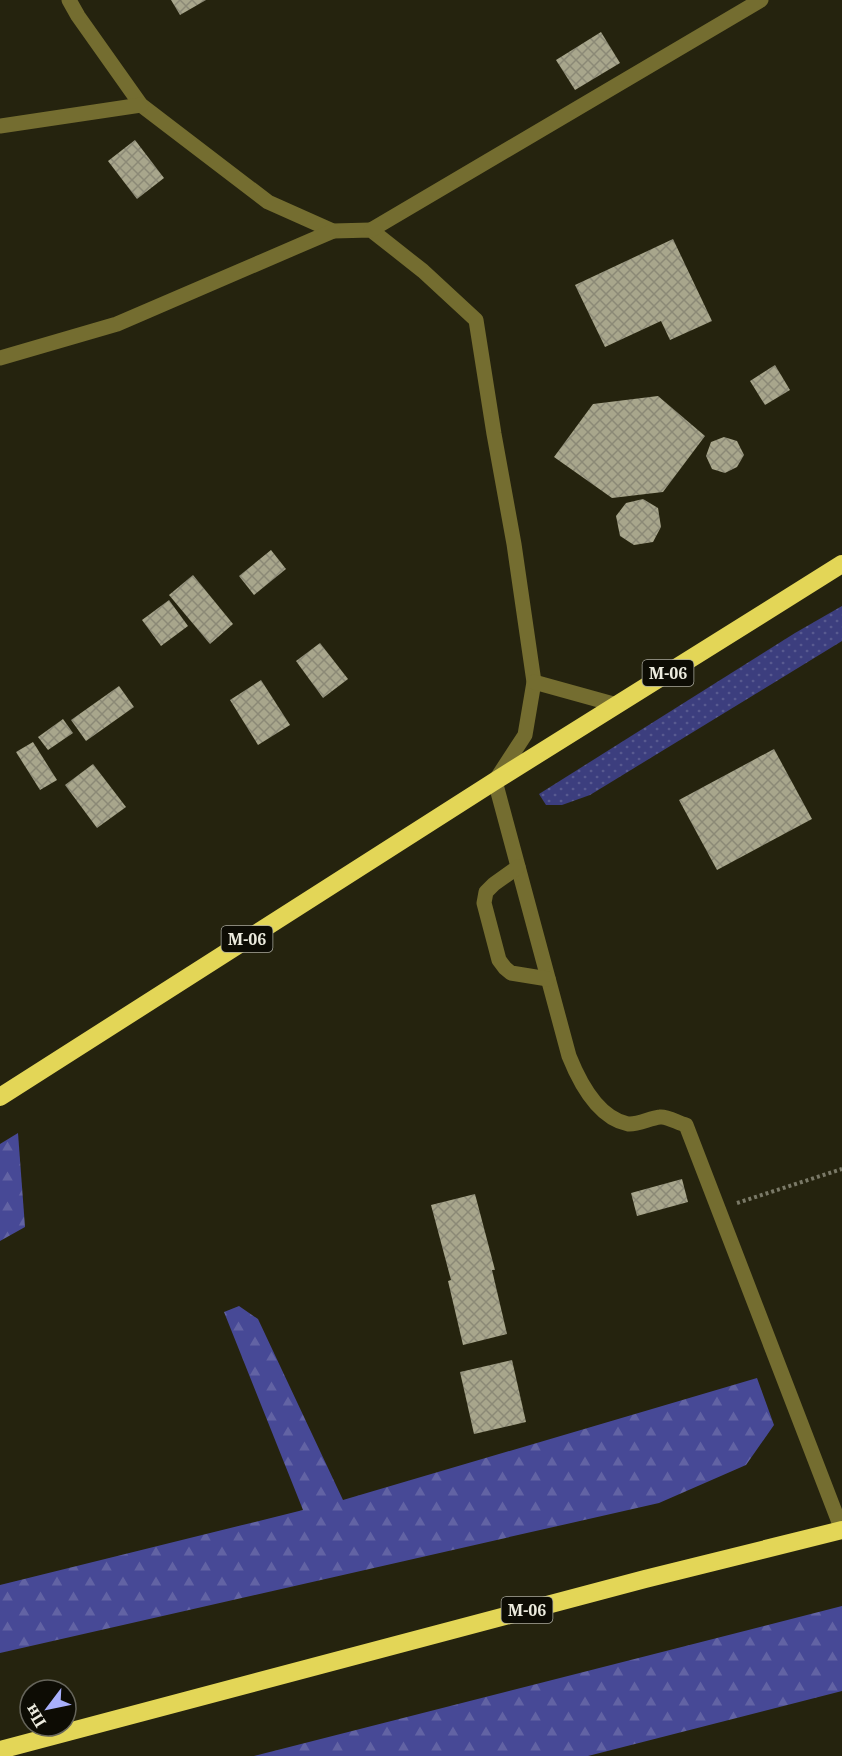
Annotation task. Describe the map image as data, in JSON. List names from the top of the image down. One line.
{"streets":{"highway":["М-06"]},"north":"bottom left"}
